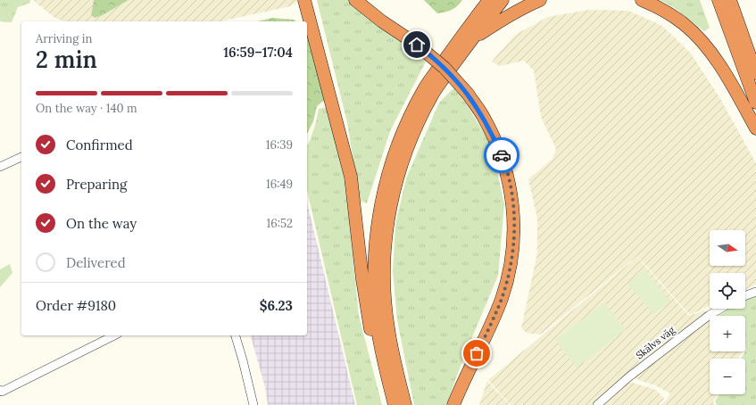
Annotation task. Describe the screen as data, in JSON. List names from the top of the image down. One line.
{"streets":{"street":["Skälvs väg"]},"north":"right","page":{"heading":["2 min","Arriving in","16:59–17:04"],"panel":["Order #9180","$6.23"],"bar":"On the way · 140 m","list":[["Confirmed","16:39"],["Preparing","16:49"],["On the way","16:52"],"Delivered"],"map_buttons":["+","−"]}}
